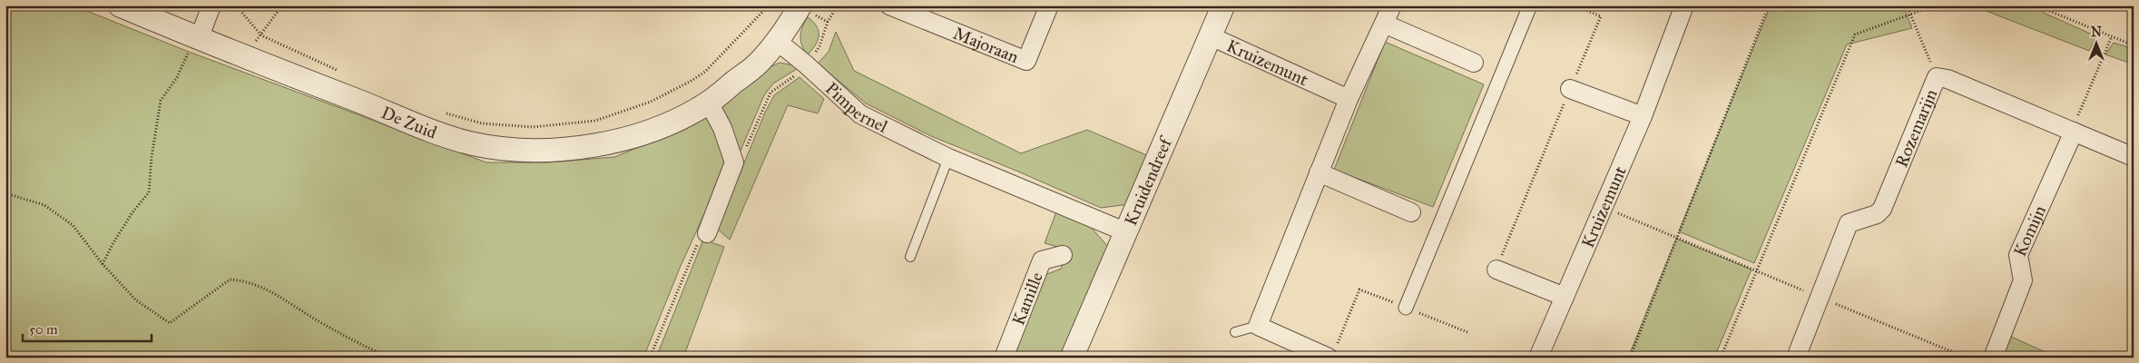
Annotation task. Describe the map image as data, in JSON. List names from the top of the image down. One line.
{"streets":{"street":["Majoraan","Kruizemunt","Pimpernel","De Zuid","Rozemarijn","Kruidendreef","Komijn","Kamille"]},"crossings":[["Kruizemunt","Kruidendreef"],["Pimpernel","De Zuid"],["Pimpernel","Kruidendreef"],["Rozemarijn","Komijn"]],"scale_bar":"50 m","north":"top"}
